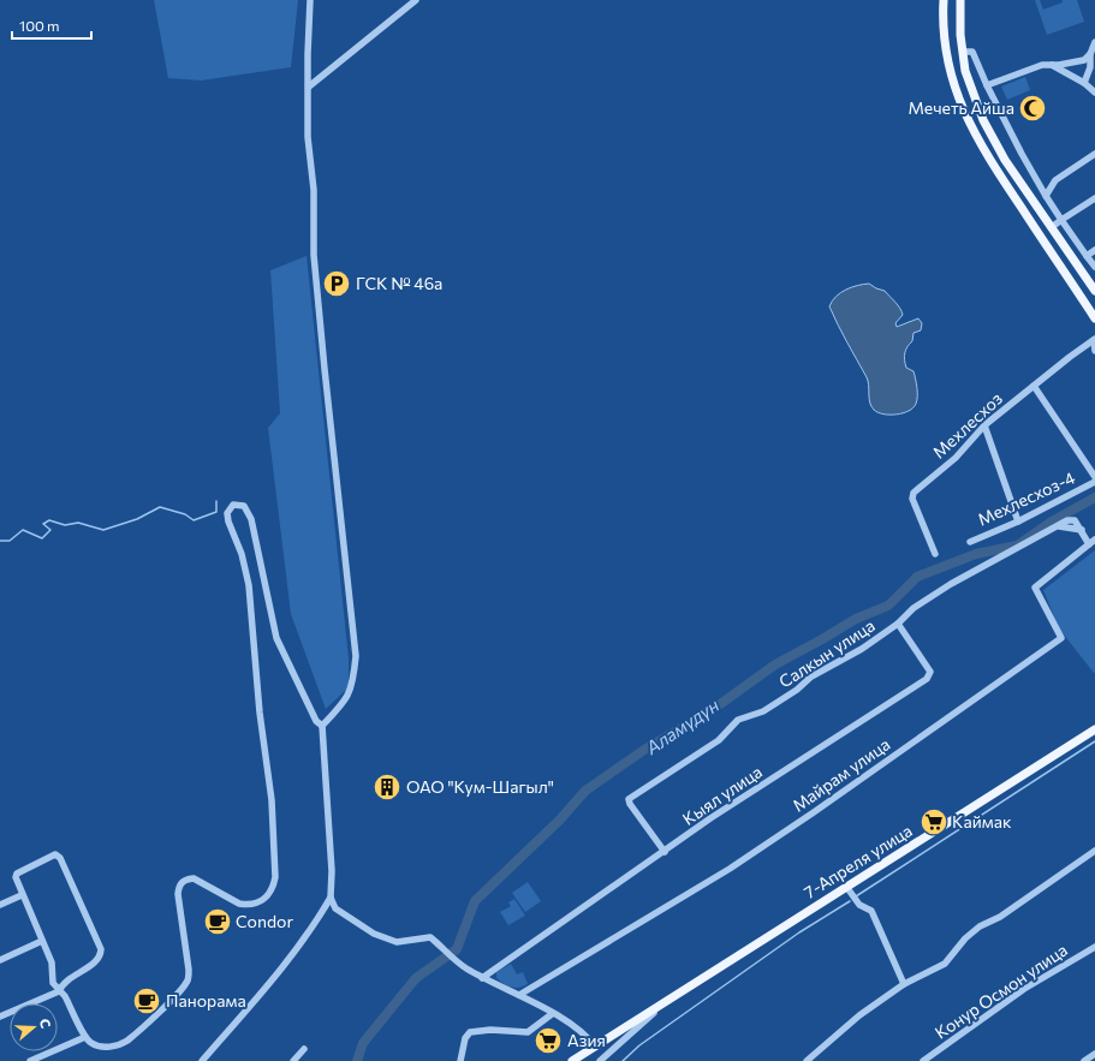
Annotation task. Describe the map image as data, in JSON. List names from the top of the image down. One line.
{"streets":{"main road":["7-Апреля улица"],"street":["Мехлесхоз","Мехлесхоз-4","Салкын улица","Майрам улица","Кыял улица","Конур Осмон улица"]},"crossings":[["Мехлесхоз","Мехлесхоз-4"],["Салкын улица","Майрам улица"],["Салкын улица","Кыял улица"]],"water":["Аламүдүн"],"places":{"mosque":["Мечеть Айша"],"parking":["ГСК № 46а"],"building":["ОАО \"Кум-Шагыл\""],"supermarket":["Каймак","Азия"],"cafe":["Condor","Панорама"]},"scale_bar":"100 m","north":"right"}
